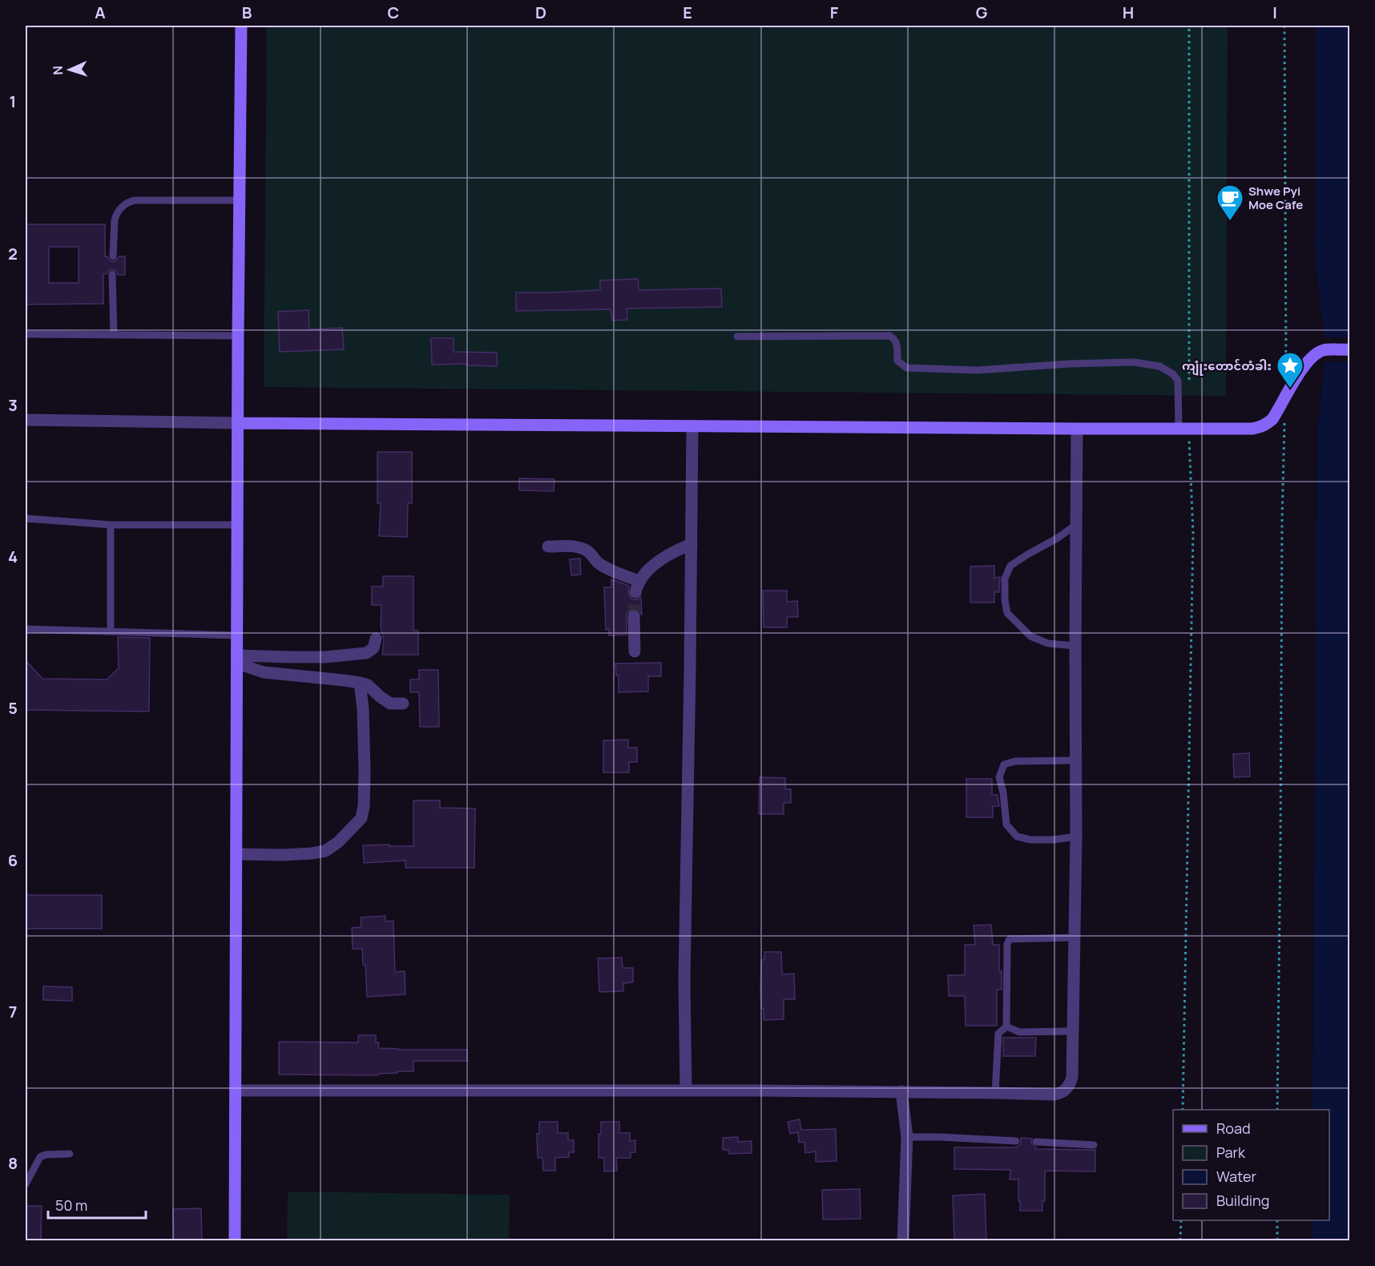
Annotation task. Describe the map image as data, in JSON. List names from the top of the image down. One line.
{"places":{"cafe":["Shwe Pyi Moe Cafe"],"place":["ကျုံးတောင်တံခါး"]},"legend":["Road","Park","Water","Building"],"scale_bar":"50 m","north":"left","grid":{"columns":["A","B","C","D","E","F","G","H","I"],"rows":["1","2","3","4","5","6","7","8"]}}
